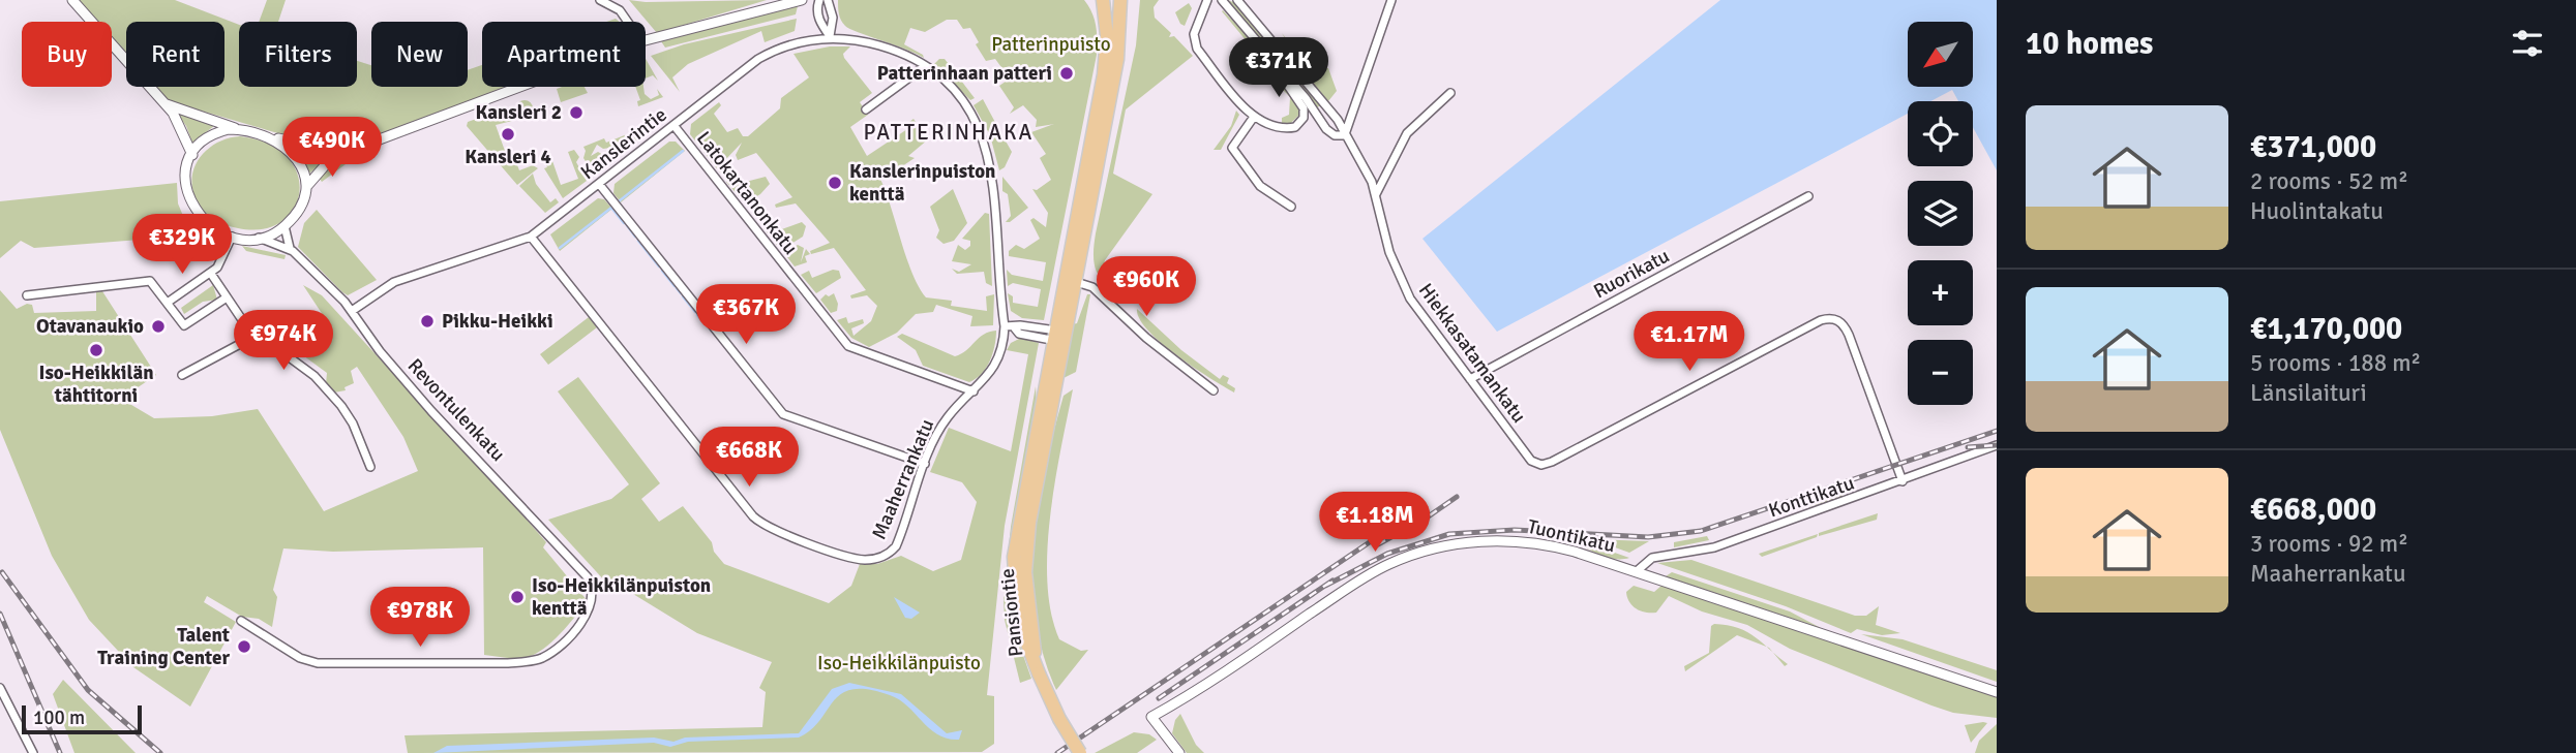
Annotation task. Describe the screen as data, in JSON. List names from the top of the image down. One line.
{"streets":{"main road":["Pansiontie"],"street":["Kanslerintie","Latokartanonkatu","Ruorikatu","Hiekkasatamankatu","Revontulenkatu","Maaherrankatu","Konttikatu","Tuontikatu"]},"crossings":[["Kanslerintie","Latokartanonkatu"],["Kanslerintie","Revontulenkatu"],["Kanslerintie","Maaherrankatu"],["Latokartanonkatu","Maaherrankatu"],["Ruorikatu","Hiekkasatamankatu"],["Hiekkasatamankatu","Konttikatu"],["Konttikatu","Tuontikatu"]],"districts":["PATTERINHAKA"],"parks":["Patterinpuisto","Iso-Heikkilänpuisto"],"places":["Patterinhaan patteri","Kansleri 2","Kansleri 4","Kanslerinpuiston kenttä","Pikku-Heikki","Otavanaukio","Iso-Heikkilän tähtitorni","Iso-Heikkilänpuiston kenttä","Talent Training Center"],"scale_bar":"100 m","north":"bottom left","page":{"heading":"10 homes","map_buttons":["+","−"],"chip":["Buy","Rent","Filters","New","Apartment"],"price":["€371K","€490K","€329K","€960K","€367K","€974K","€1.17M","€668K","€1.18M","€978K"],"list":[{"name":"€371,000","note":"2 rooms · 52 m² · Huolintakatu"},{"name":"€1,170,000","note":"5 rooms · 188 m² · Länsilaituri"},{"name":"€668,000","note":"3 rooms · 92 m² · Maaherrankatu"}],"scale":"100 m"}}
